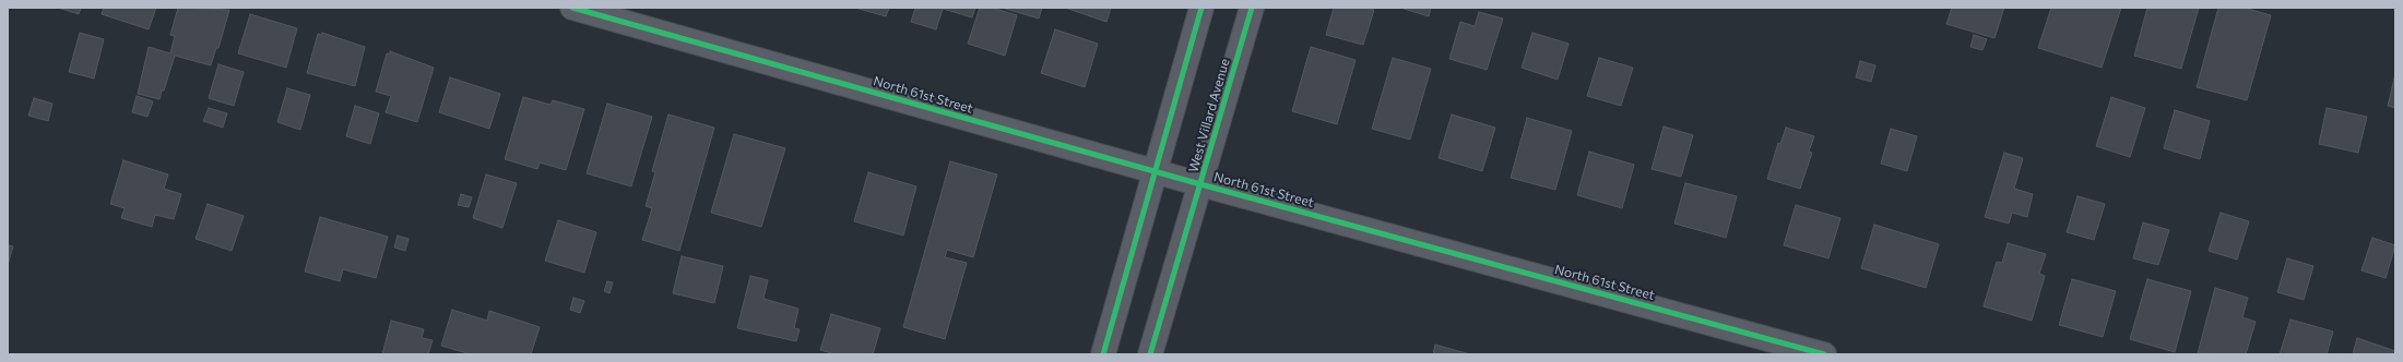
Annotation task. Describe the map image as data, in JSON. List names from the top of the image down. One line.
{"streets":{"street":["North 61st Street","West Villard Avenue"]},"crossings":[["North 61st Street","West Villard Avenue"]]}
